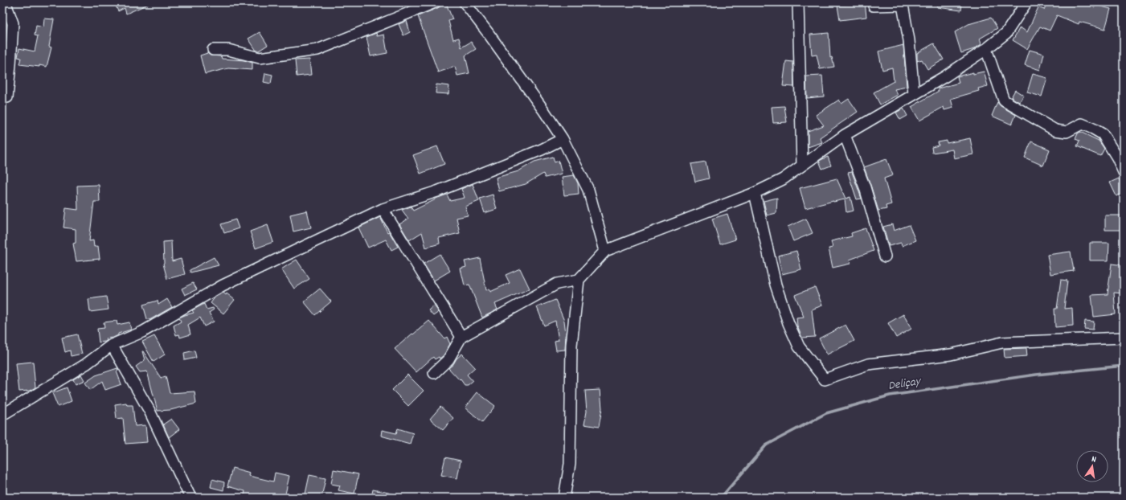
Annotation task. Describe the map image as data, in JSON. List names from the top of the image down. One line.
{"water":["Deliçay"],"north":"top"}
